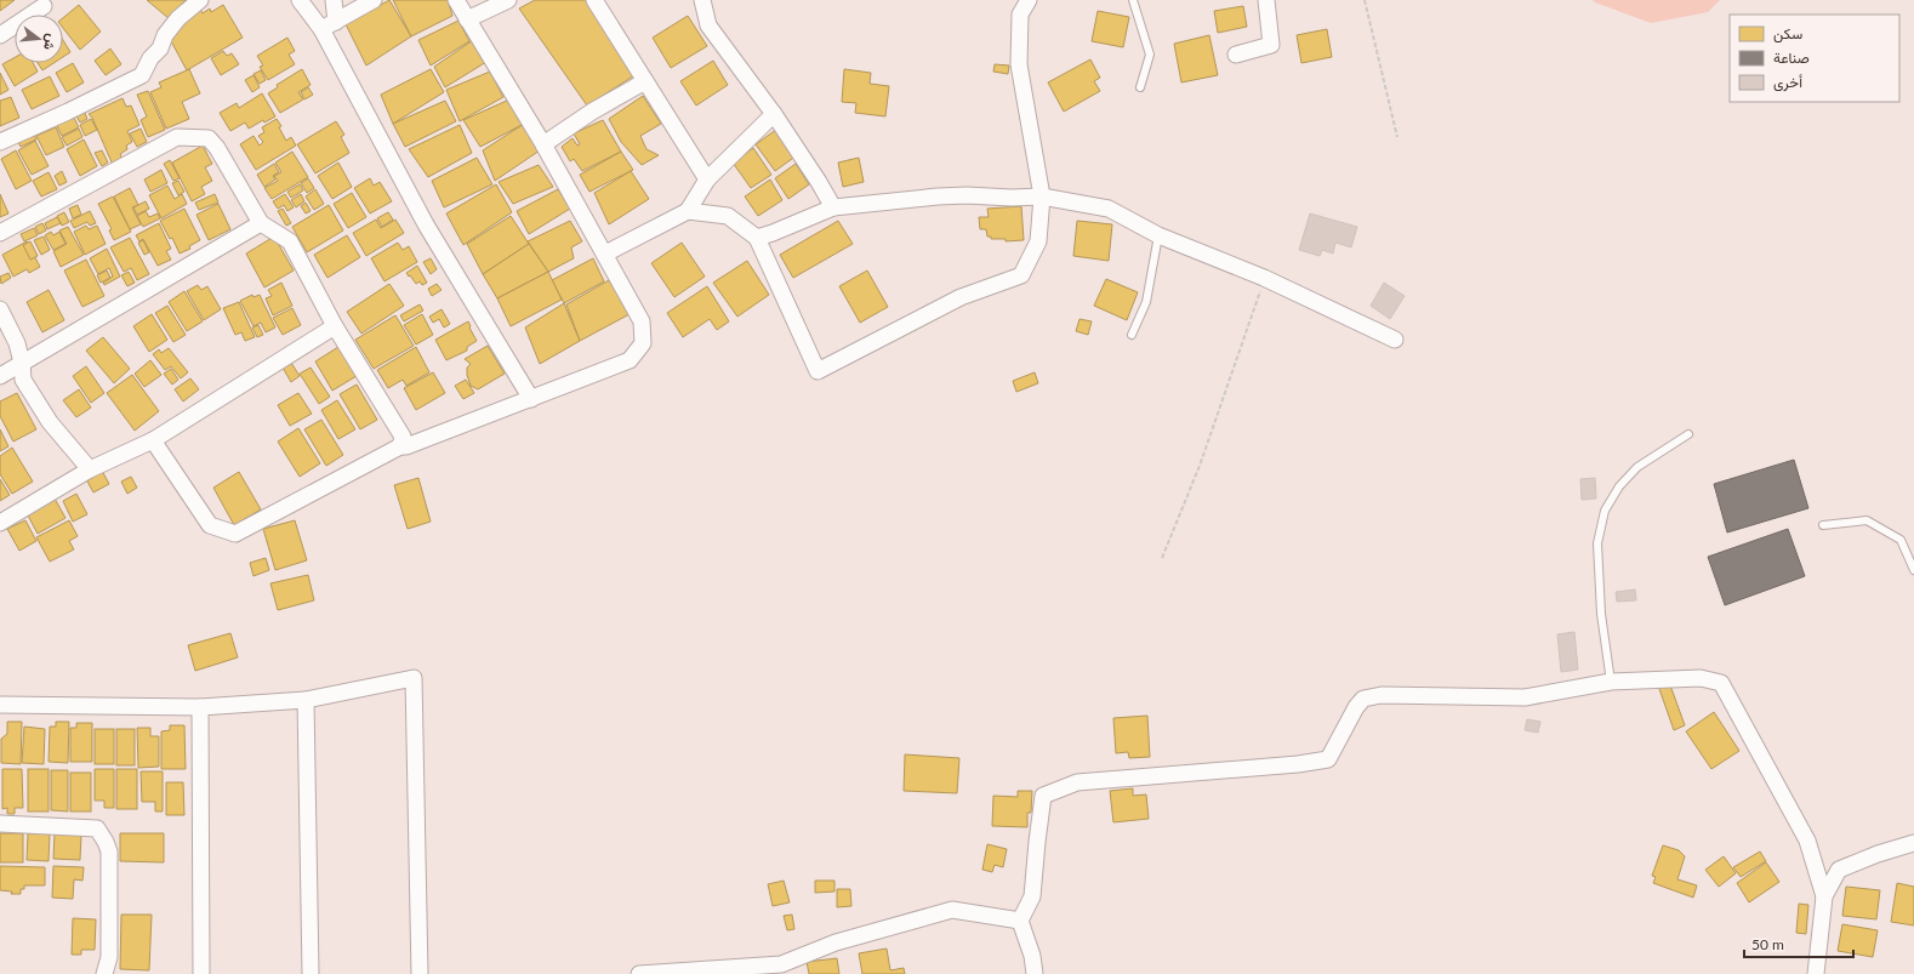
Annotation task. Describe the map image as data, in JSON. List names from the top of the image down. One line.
{"legend":["سكن","صناعة","أخرى"],"scale_bar":"50 m","north":"right"}
